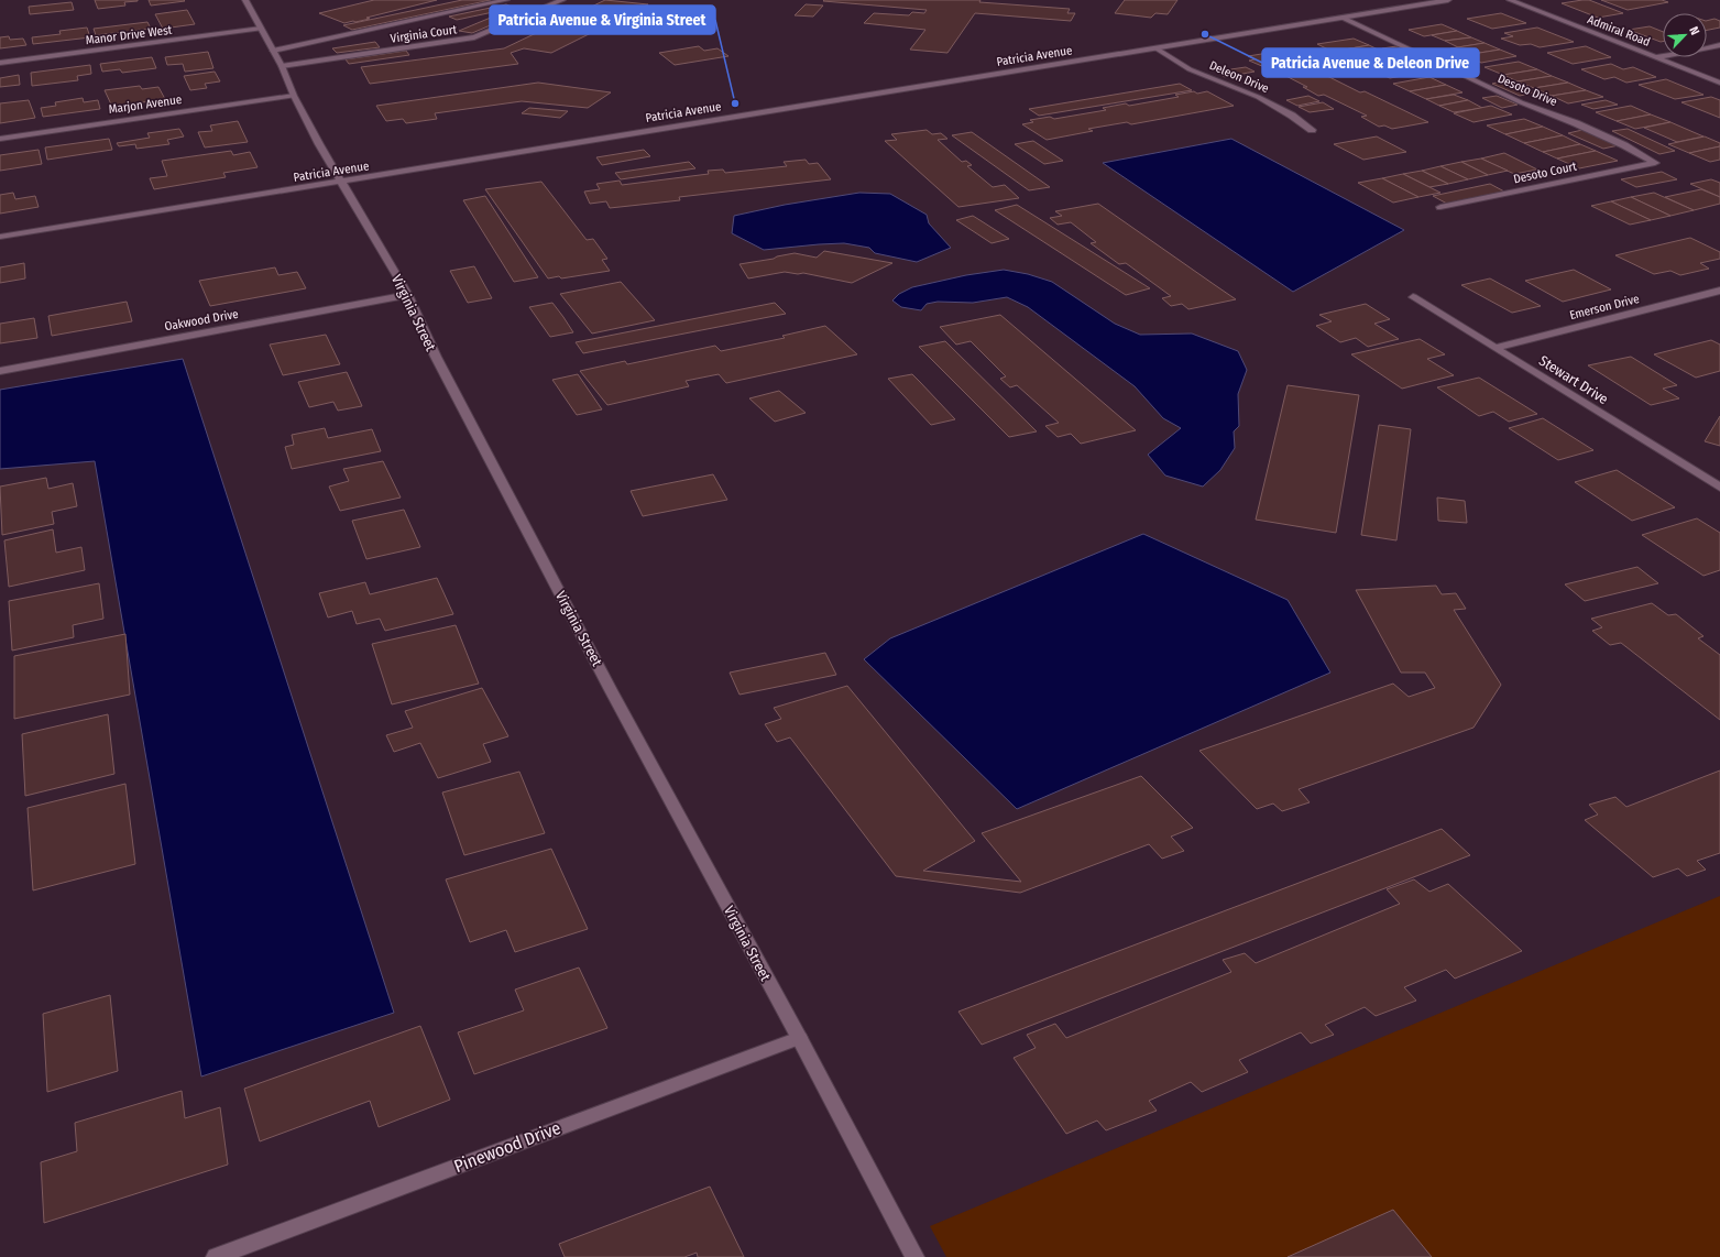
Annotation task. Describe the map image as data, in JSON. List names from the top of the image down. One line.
{"streets":{"street":["Admiral Road","Virginia Court","Manor Drive West","Patricia Avenue","Deleon Drive","Desoto Drive","Marjon Avenue","Desoto Court","Emerson Drive","Virginia Street","Oakwood Drive","Stewart Drive","Pinewood Drive"]},"crossings":[["Virginia Court","Virginia Street"],["Manor Drive West","Virginia Street"],["Patricia Avenue","Deleon Drive"],["Patricia Avenue","Desoto Drive"],["Patricia Avenue","Virginia Street"],["Desoto Drive","Desoto Court"],["Marjon Avenue","Virginia Street"],["Emerson Drive","Stewart Drive"],["Virginia Street","Oakwood Drive"],["Virginia Street","Pinewood Drive"]],"places":["Patricia Avenue & Deleon Drive","Patricia Avenue & Virginia Street"],"north":"top right"}
